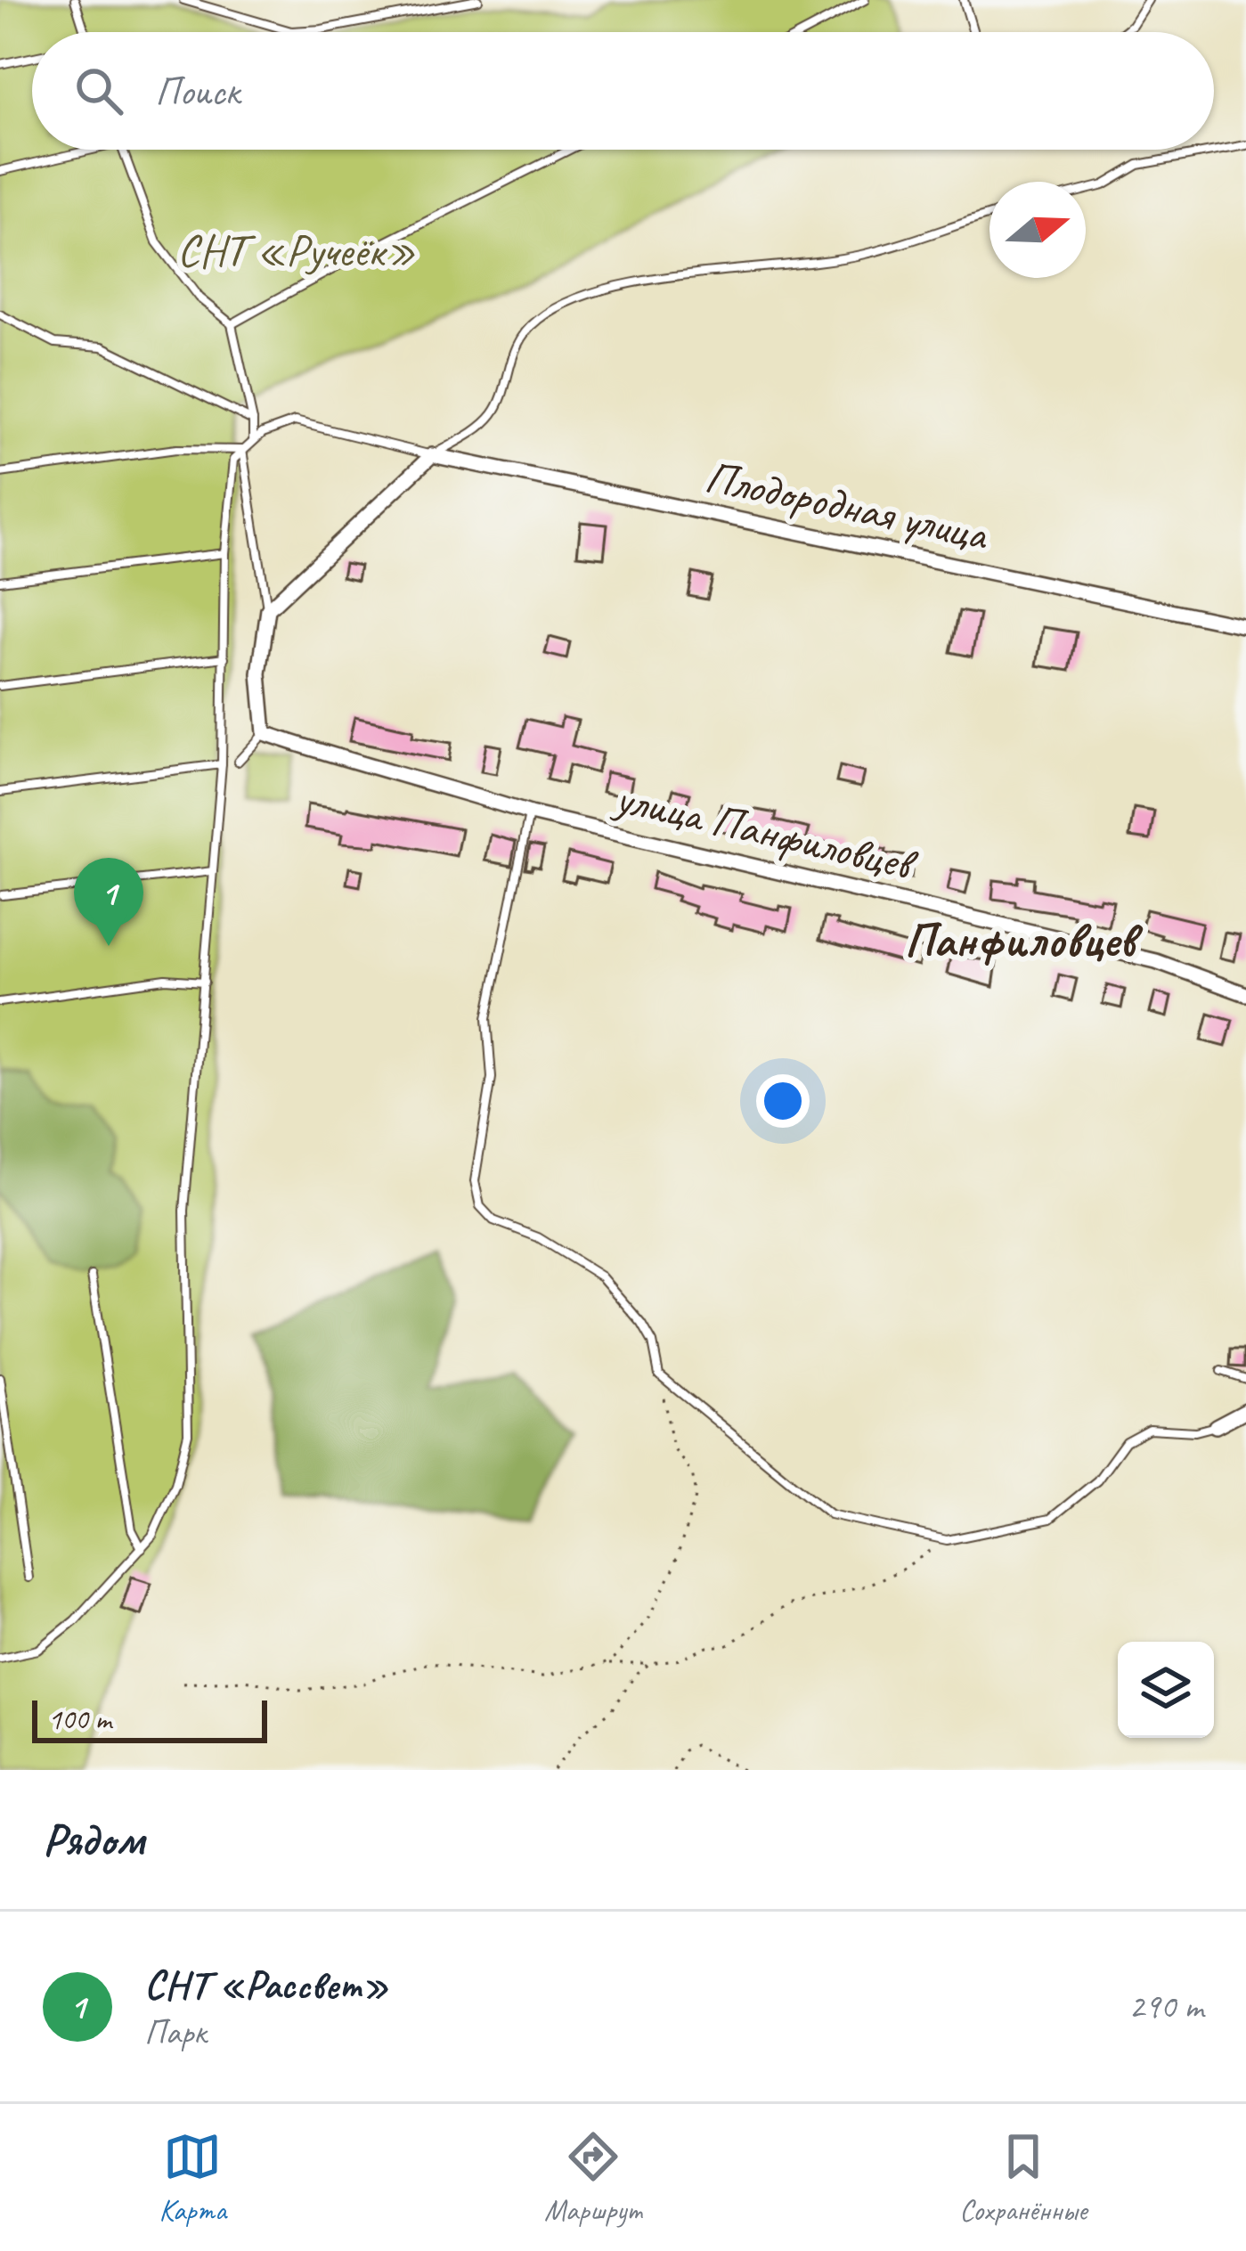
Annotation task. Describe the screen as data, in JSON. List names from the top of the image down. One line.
{"streets":{"street":["Плодородная улица","улица Панфиловцев"]},"districts":["Панфиловцев"],"parks":["СНТ «Ручеёк»"],"scale_bar":"100 m","north":"right","page":{"search":"Поиск","pins":"1","scale":"100 m","heading":"Рядом","list":[{"mark":"1","name":"СНТ «Рассвет»","note":"Парк","value":"290 m"}],"nav":["Карта","Маршрут","Сохранённые"]}}
